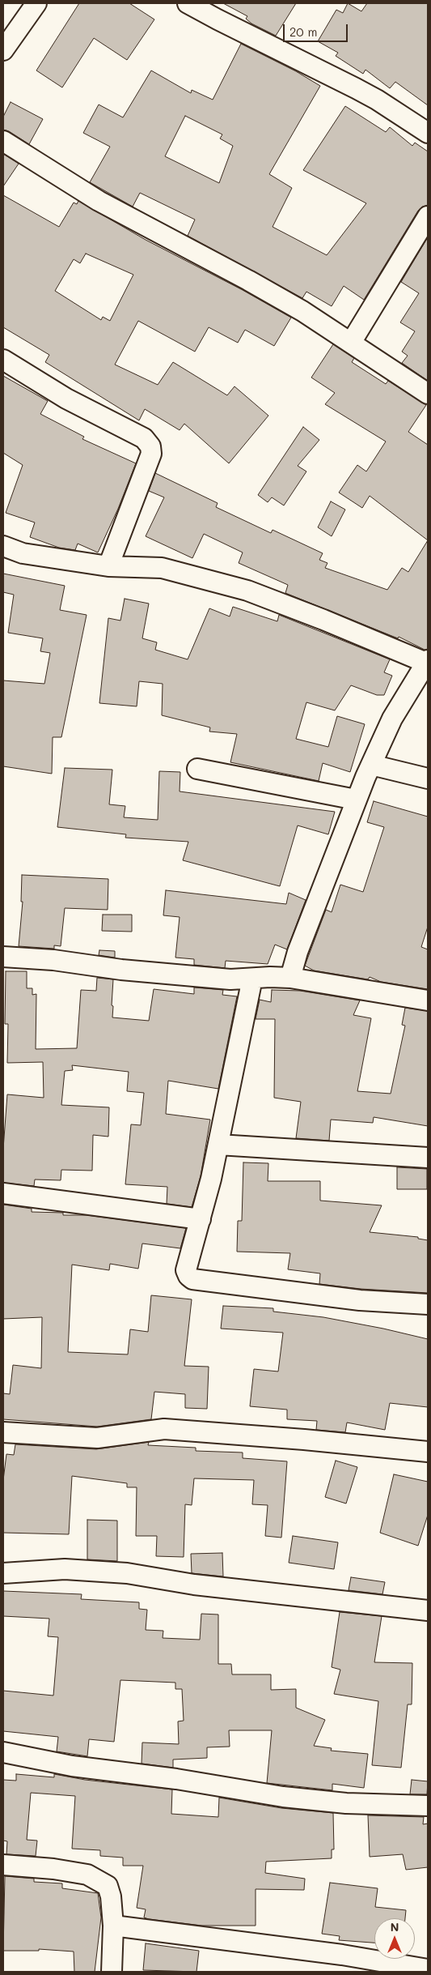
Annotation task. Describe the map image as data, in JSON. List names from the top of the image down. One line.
{"scale_bar":"20 m","north":"top"}
